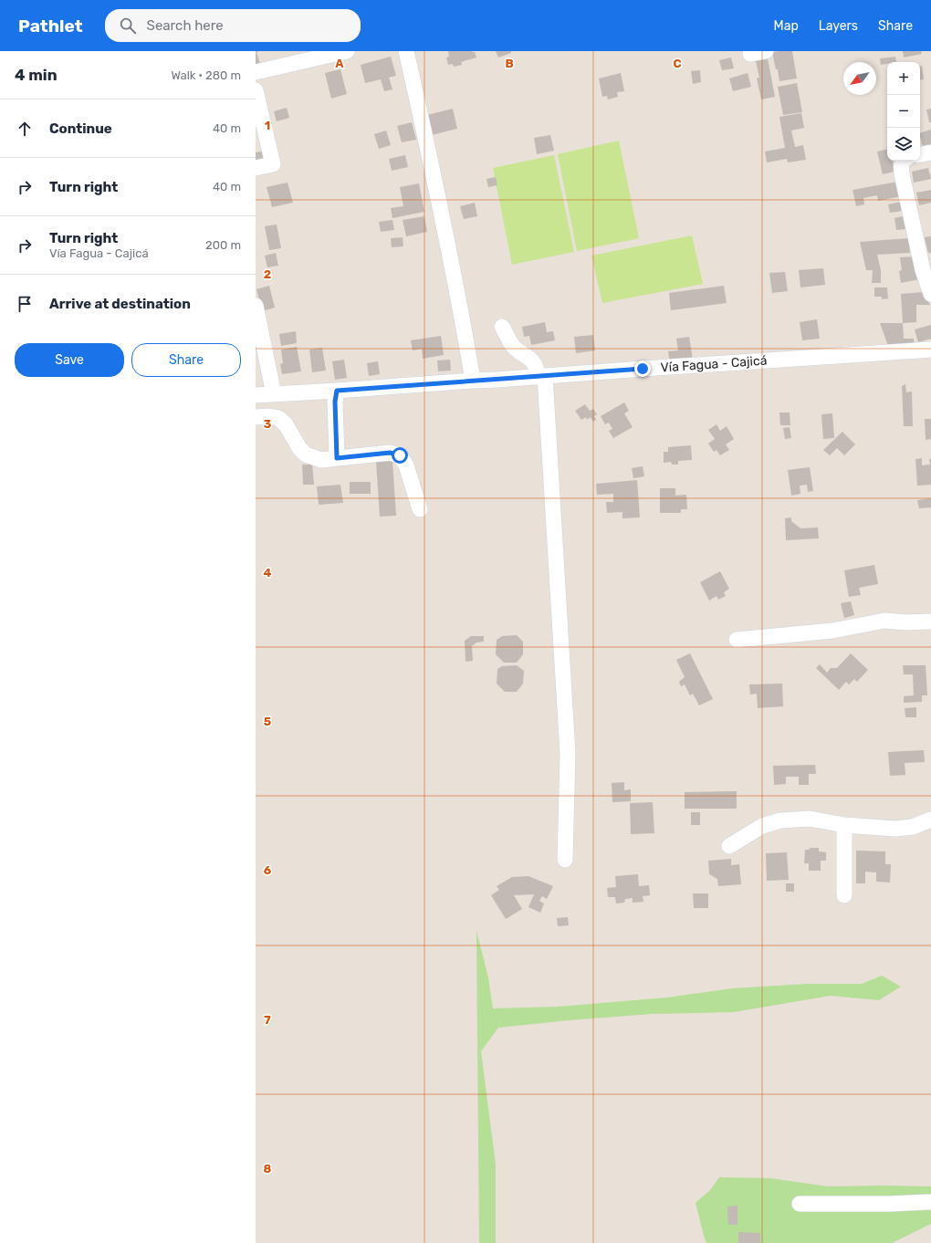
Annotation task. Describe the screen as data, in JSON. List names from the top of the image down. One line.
{"streets":{"street":["Vía Fagua - Cajicá"]},"north":"bottom left","page":{"header":"Pathlet","search":"Search here","nav":["Map","Layers","Share"],"heading":["4 min","Walk · 280 m"],"map_buttons":["+","−"],"list":[["Continue","40 m"],["Turn right","40 m"],["Turn right","Vía Fagua - Cajicá","200 m"],"Arrive at destination"],"buttons":["Save","Share"]},"grid":{"columns":["A","B","C"],"rows":["1","2","3","4","5","6","7","8"]}}
